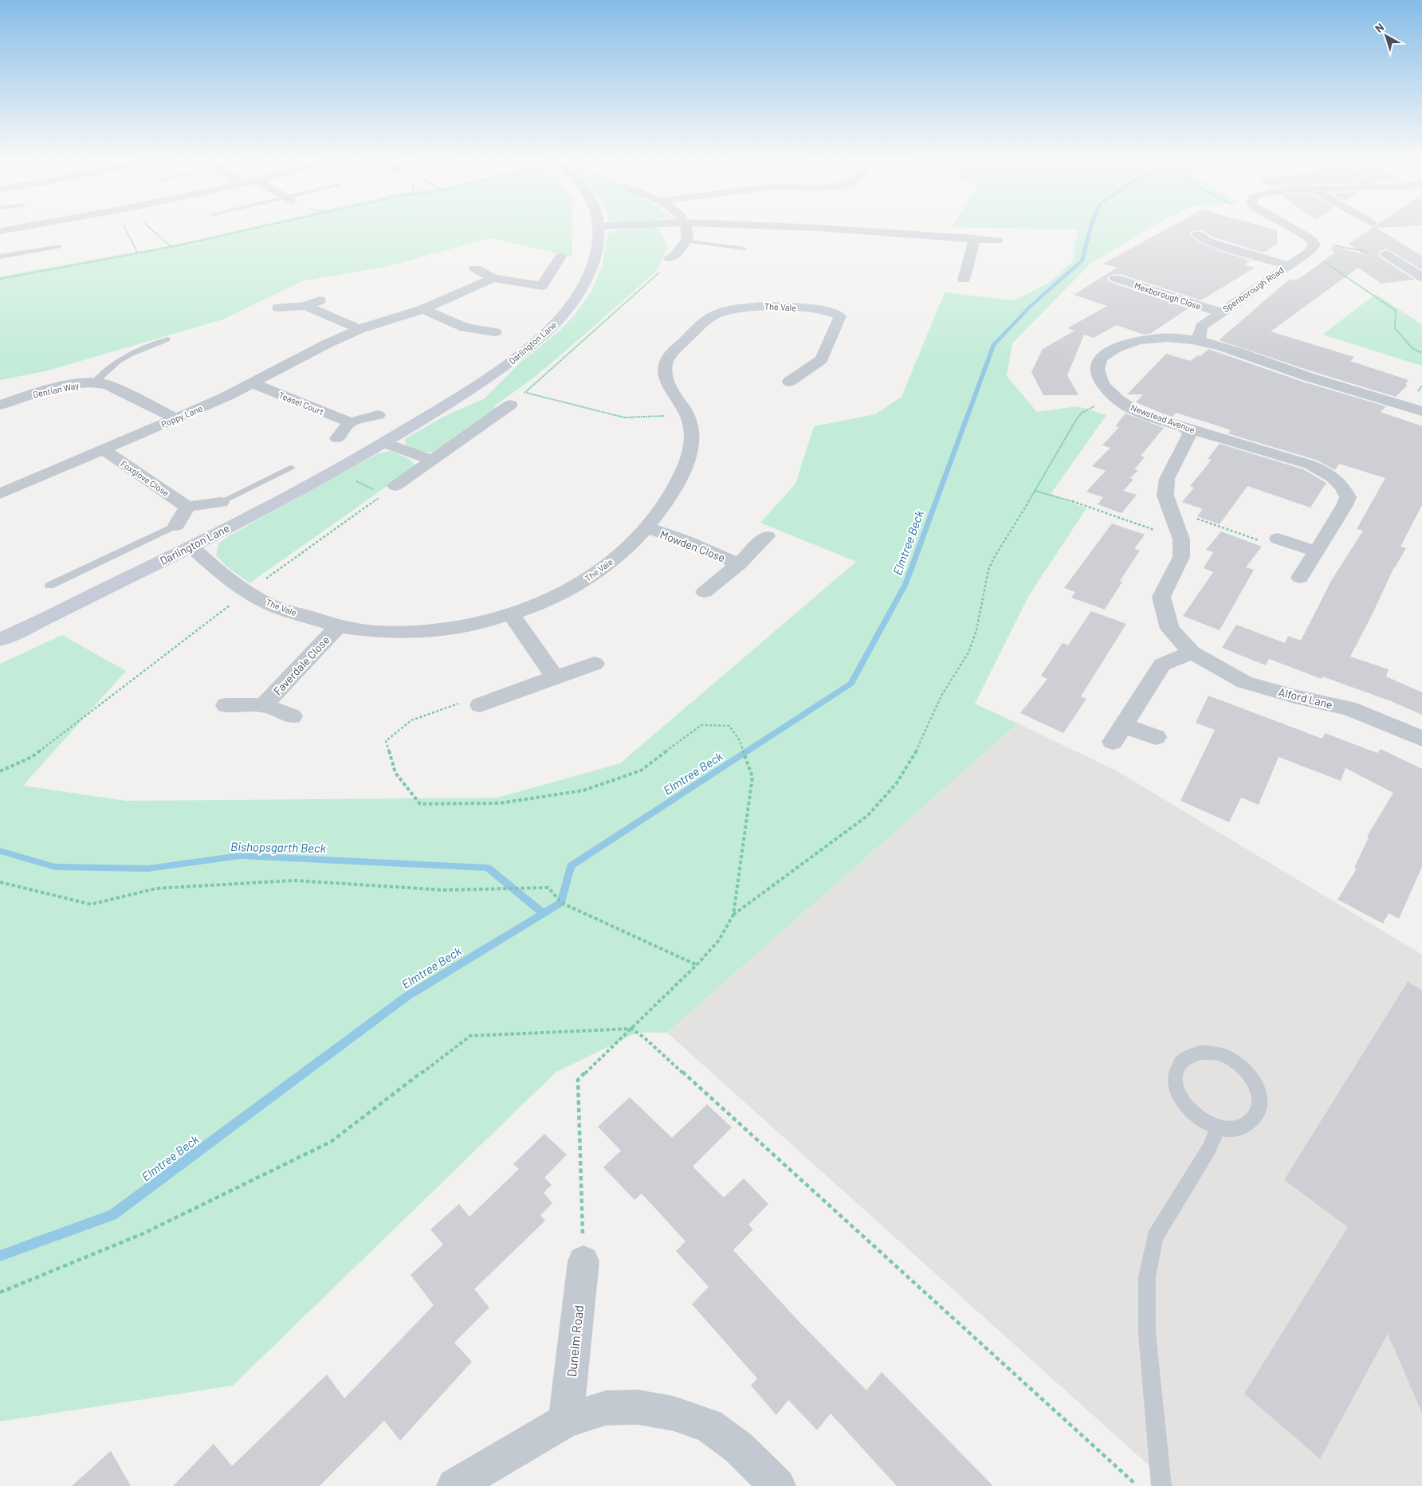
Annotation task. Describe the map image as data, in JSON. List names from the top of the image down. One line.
{"streets":{"street":["Spenborough Road","Mexborough Close","The Vale","Darlington Lane","Gentian Way","Teasel Court","Poppy Lane","Newstead Avenue","Foxglove Close","Mowden Close","Faverdale Close","Alford Lane","Dunelm Road"]},"crossings":[["Spenborough Road","Mexborough Close"],["Spenborough Road","Newstead Avenue"],["The Vale","Darlington Lane"],["The Vale","Mowden Close"],["The Vale","Faverdale Close"],["Gentian Way","Poppy Lane"],["Teasel Court","Poppy Lane"],["Poppy Lane","Foxglove Close"],["Newstead Avenue","Alford Lane"]],"water":["Elmtree Beck","Bishopsgarth Beck"],"north":"top left"}
